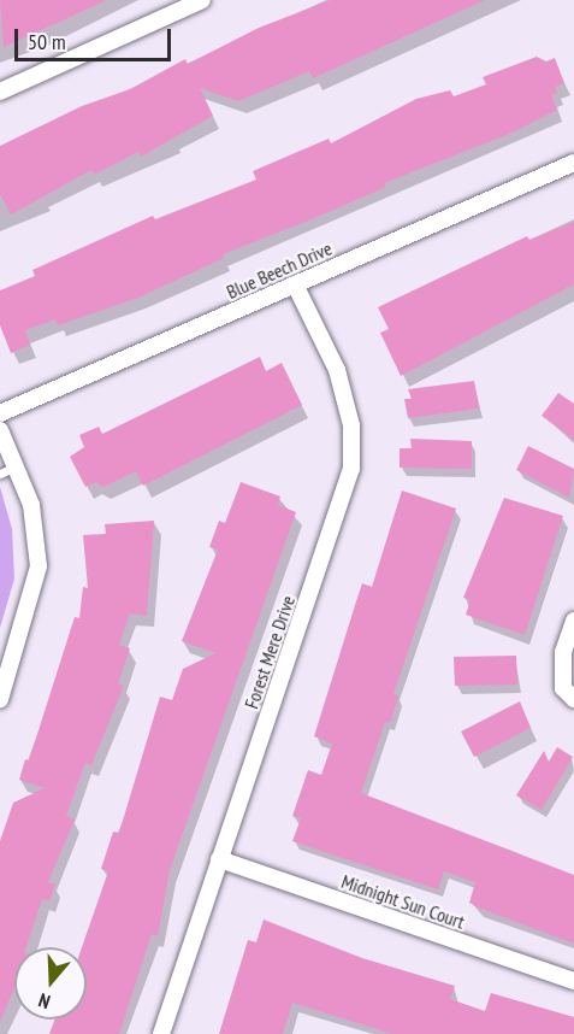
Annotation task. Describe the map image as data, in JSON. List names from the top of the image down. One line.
{"streets":{"street":["Blue Beech Drive","Forest Mere Drive","Midnight Sun Court"]},"crossings":[["Blue Beech Drive","Forest Mere Drive"],["Forest Mere Drive","Midnight Sun Court"]],"scale_bar":"50 m","north":"bottom"}
